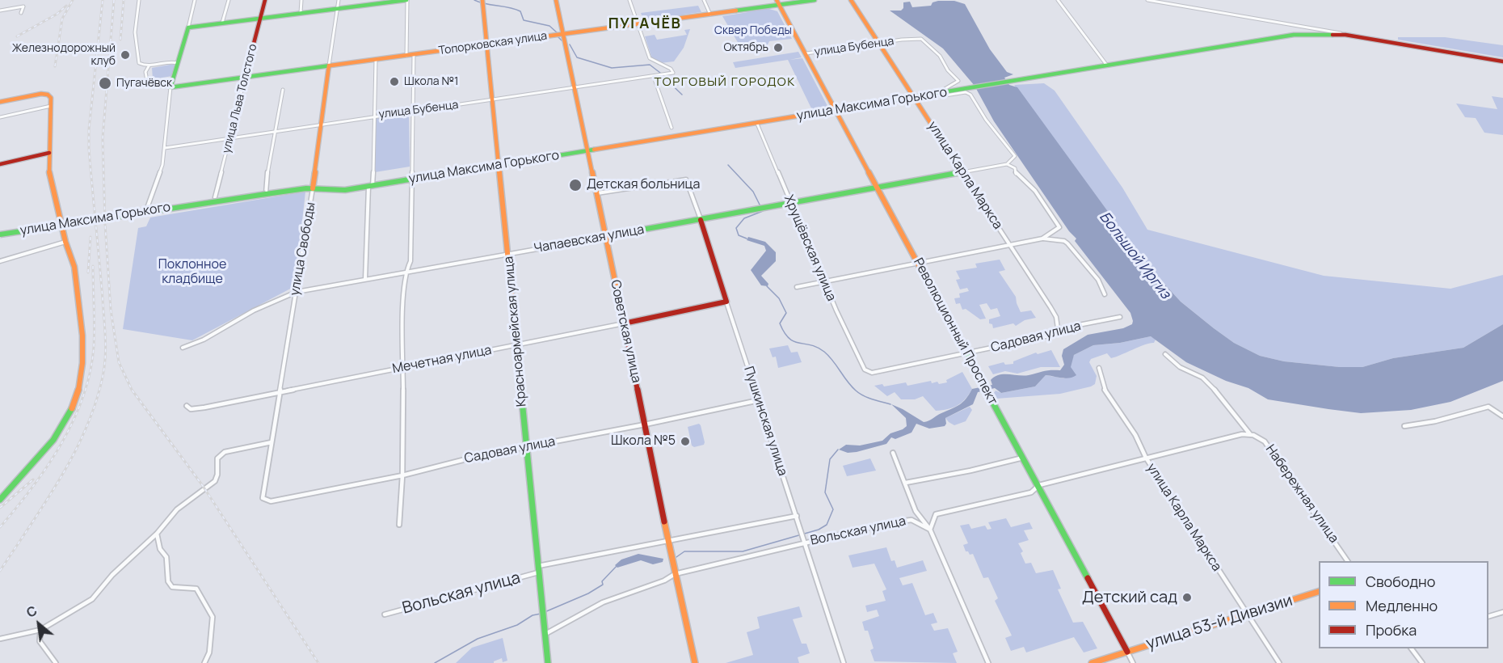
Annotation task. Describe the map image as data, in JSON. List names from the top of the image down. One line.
{"streets":{"street":["Топорковская улица","улица Бубенца","улица Льва Толстого","улица Максима Горького","улица Карла Маркса","Чапаевская улица","Хрущёвская улица","улица Свободы","Красноармейская улица","Советская улица","Революционный Проспект","Садовая улица","Мечетная улица","Пушкинская улица","Набережная улица","Вольская улица","улица 53-й Дивизии"]},"crossings":[["Топорковская улица","улица Бубенца"],["Топорковская улица","улица Льва Толстого"],["Топорковская улица","улица Свободы"],["Топорковская улица","Красноармейская улица"],["Топорковская улица","Советская улица"],["Топорковская улица","Революционный Проспект"],["улица Бубенца","улица Льва Толстого"],["улица Бубенца","улица Максима Горького"],["улица Бубенца","улица Карла Маркса"],["улица Бубенца","улица Свободы"],["улица Бубенца","Красноармейская улица"],["улица Бубенца","Советская улица"],["улица Бубенца","Революционный Проспект"],["улица Максима Горького","улица Карла Маркса"],["улица Максима Горького","Хрущёвская улица"],["улица Максима Горького","улица Свободы"],["улица Максима Горького","Красноармейская улица"],["улица Максима Горького","Советская улица"],["улица Максима Горького","Революционный Проспект"],["улица Карла Маркса","Чапаевская улица"],["улица Карла Маркса","Садовая улица"],["улица Карла Маркса","улица 53-й Дивизии"],["Чапаевская улица","Хрущёвская улица"],["Чапаевская улица","улица Свободы"],["Чапаевская улица","Красноармейская улица"],["Чапаевская улица","Советская улица"],["Чапаевская улица","Революционный Проспект"],["Чапаевская улица","Пушкинская улица"],["Хрущёвская улица","Садовая улица"],["улица Свободы","Садовая улица"],["улица Свободы","Мечетная улица"],["Красноармейская улица","Садовая улица"],["Красноармейская улица","Мечетная улица"],["Красноармейская улица","Вольская улица"],["Советская улица","Садовая улица"],["Советская улица","Мечетная улица"],["Советская улица","Пушкинская улица"],["Советская улица","Вольская улица"],["Революционный Проспект","Садовая улица"],["Революционный Проспект","улица 53-й Дивизии"],["Садовая улица","Пушкинская улица"],["Мечетная улица","Пушкинская улица"],["Пушкинская улица","Вольская улица"]],"districts":["ПУГАЧЁВ","ТОРГОВЫЙ ГОРОДОК"],"water":["Большой Иргиз"],"parks":["Сквер Победы","Поклонное кладбище"],"places":["Октябрь","Железнодорожный клуб","Школа №1","Пугачёвск","Детская больница","Школа №5","Детский сад"],"legend":["Свободно","Медленно","Пробка"],"north":"top left"}
